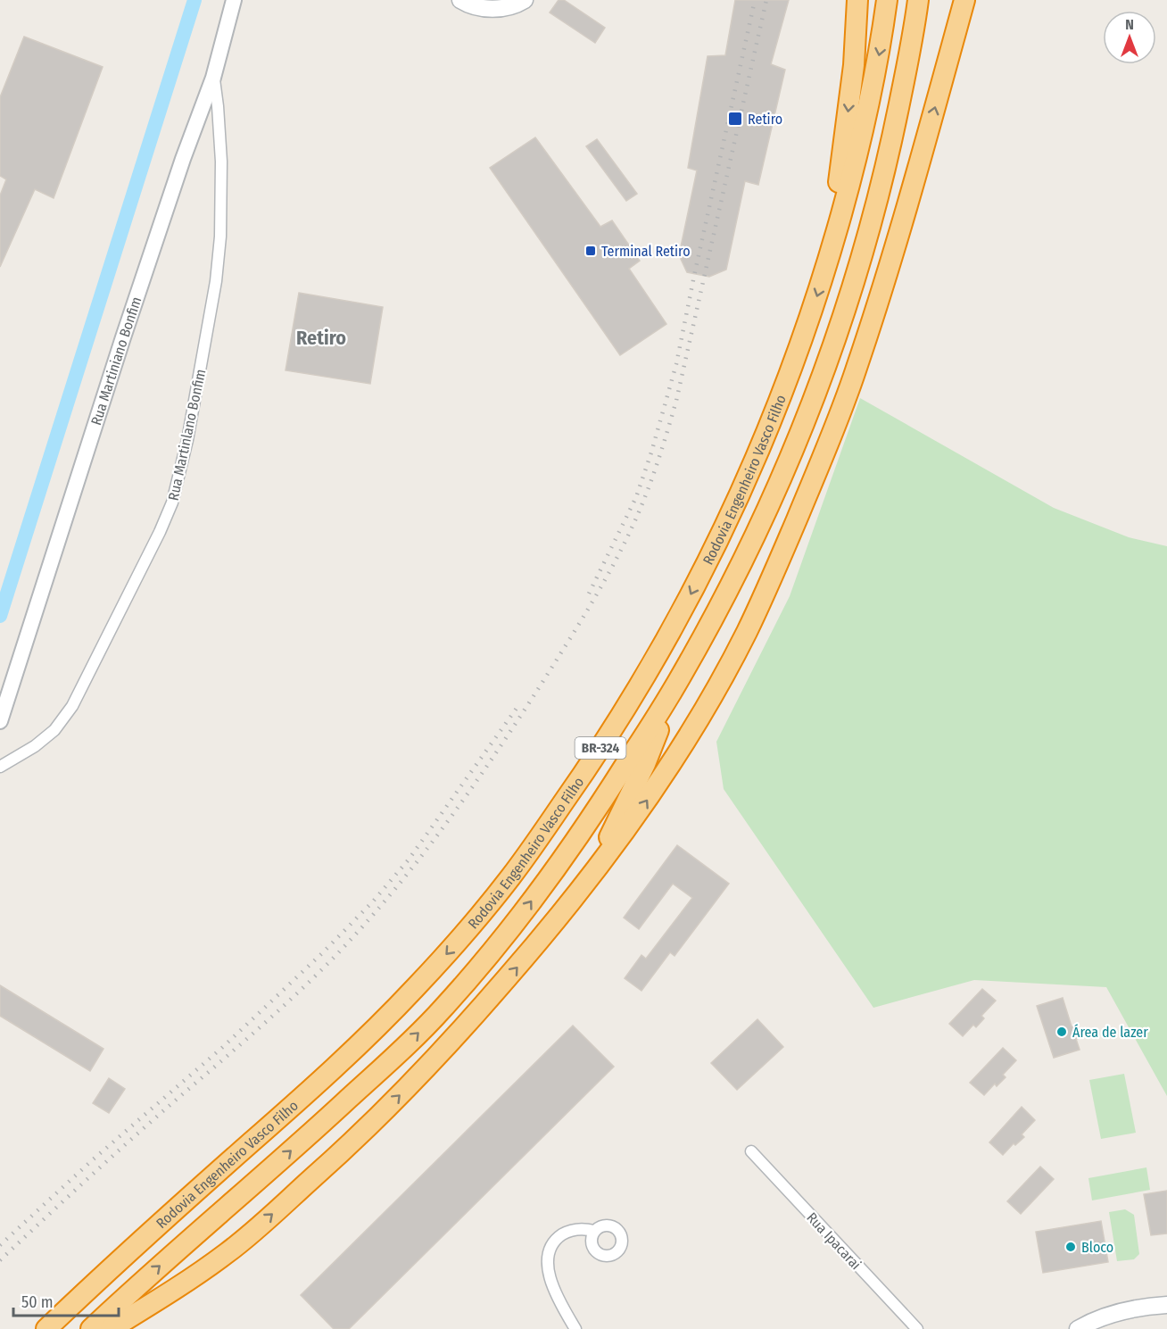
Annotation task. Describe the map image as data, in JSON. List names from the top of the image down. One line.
{"streets":{"highway":["Rodovia Engenheiro Vasco Filho","BR-324"],"street":["Rua Martiniano Bonfim","Rua Martinlano Bonfim","Rua Ipacarai"]},"crossings":[["Rua Martiniano Bonfim","Rua Martinlano Bonfim"]],"districts":["Retiro"],"places":{"transit":["Retiro","Terminal Retiro"],"other":["Área de lazer","Bloco"]},"scale_bar":"50 m","north":"top"}
